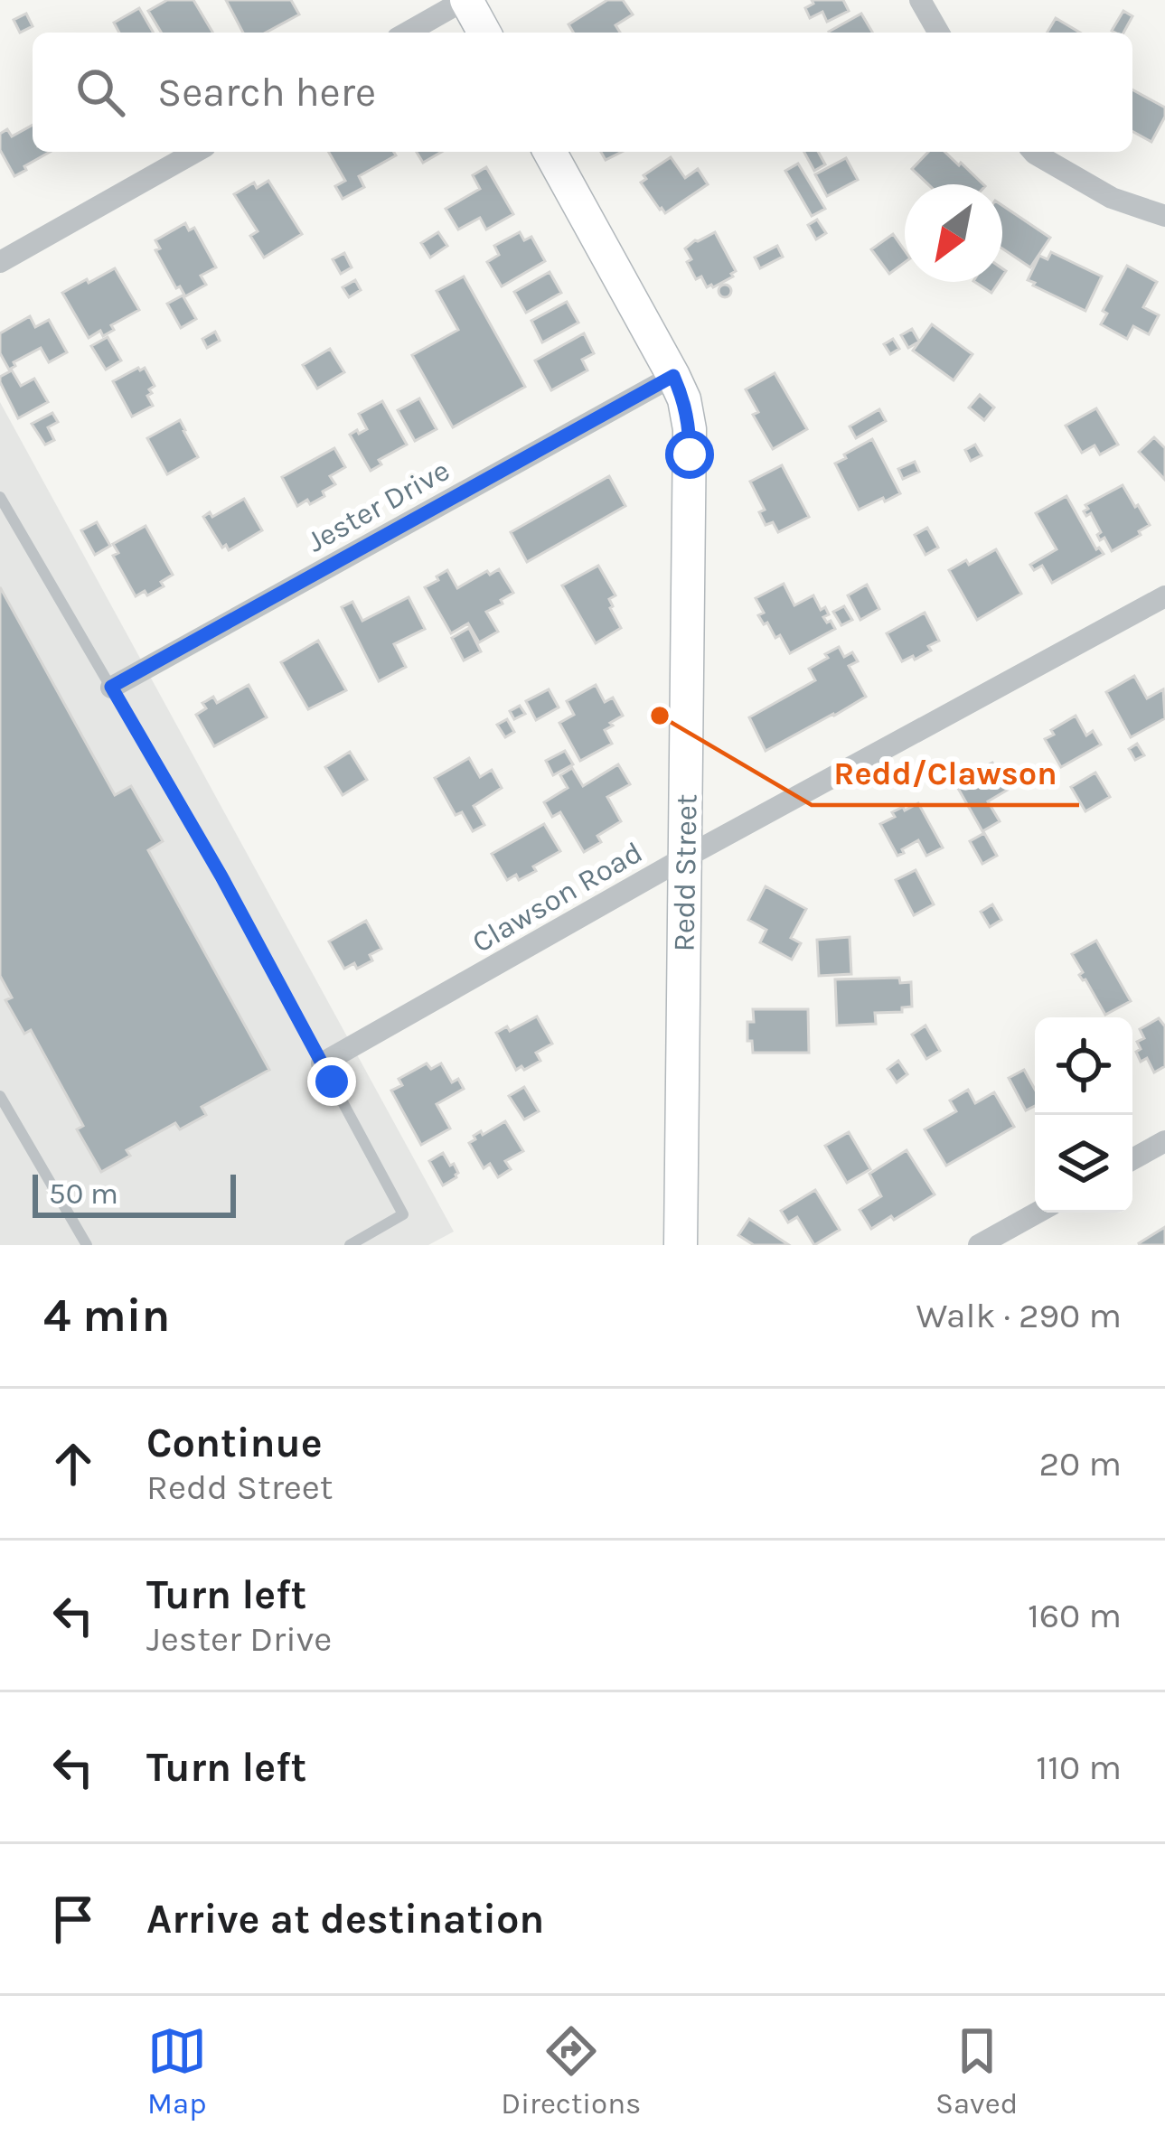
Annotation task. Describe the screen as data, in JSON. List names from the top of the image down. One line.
{"streets":{"street":["Jester Drive","Redd Street","Clawson Road"]},"crossings":[["Jester Drive","Redd Street"],["Redd Street","Clawson Road"]],"places":["Redd/Clawson"],"scale_bar":"50 m","north":"bottom left","page":{"search":"Search here","scale":"50 m","heading":["4 min","Walk · 290 m"],"list":[["Continue","Redd Street","20 m"],["Turn left","Jester Drive","160 m"],["Turn left","110 m"],"Arrive at destination"],"nav":["Map","Directions","Saved"]}}
